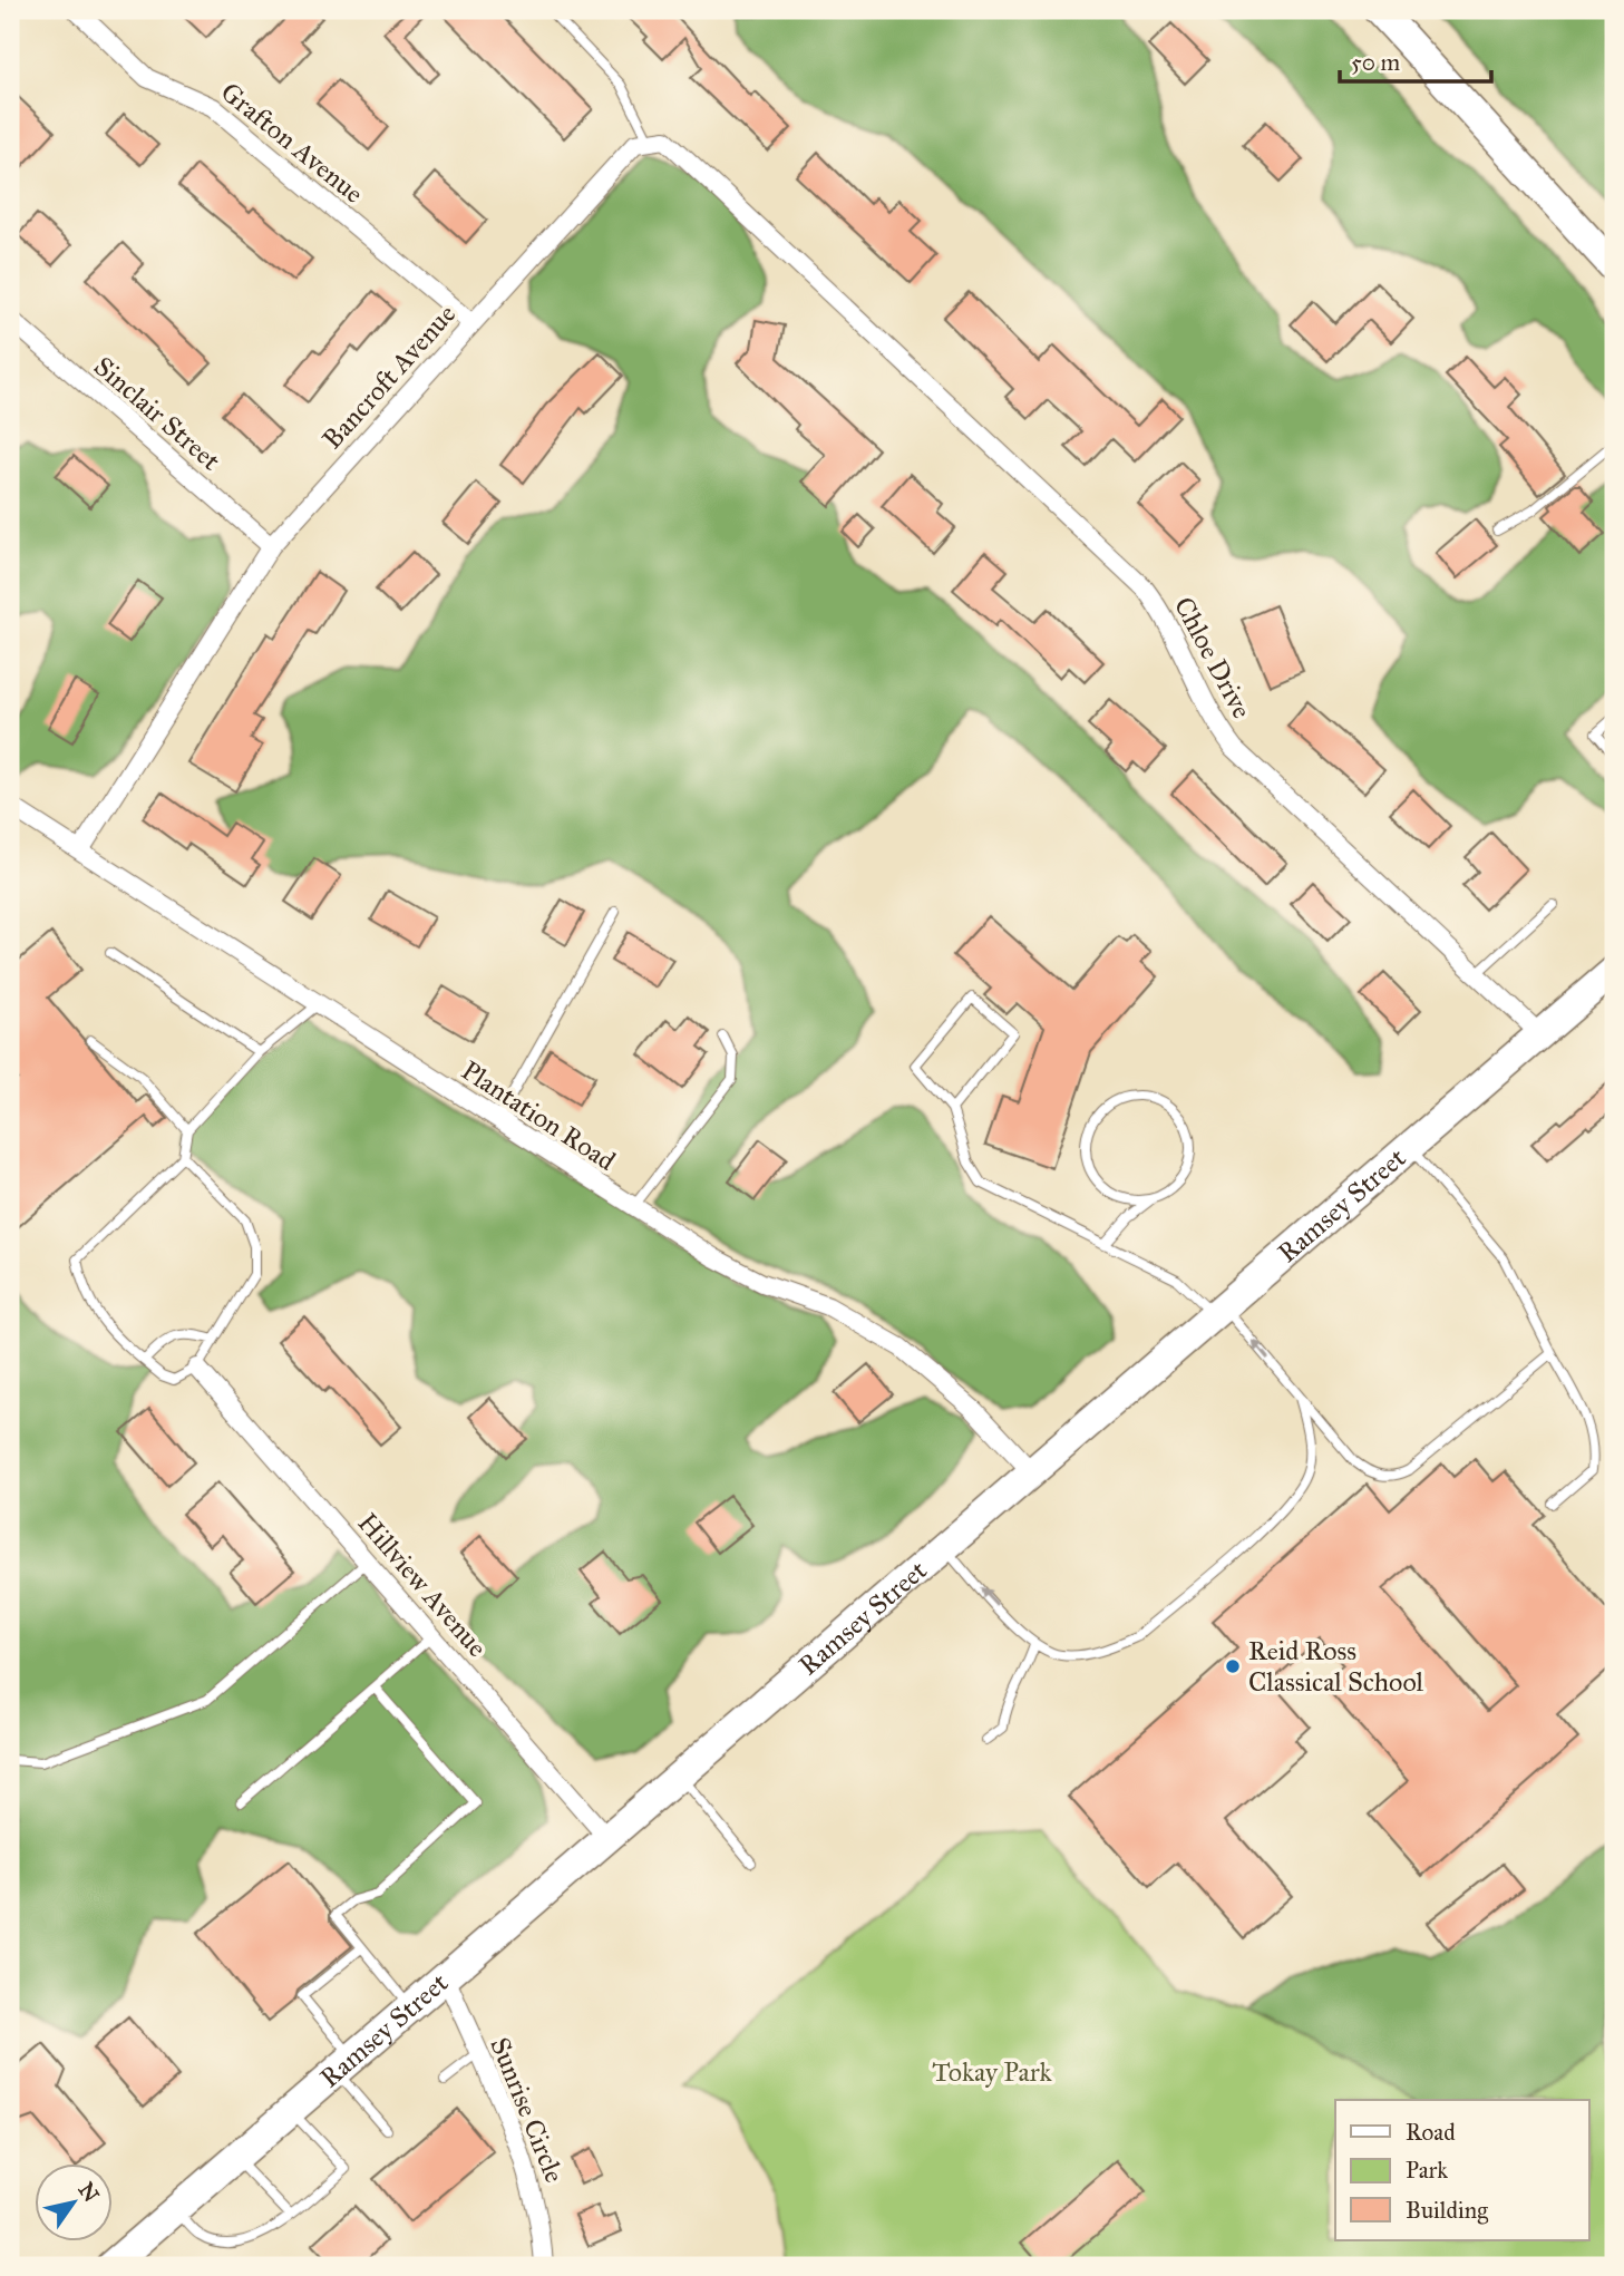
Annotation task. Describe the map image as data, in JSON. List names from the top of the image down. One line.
{"streets":{"main road":["Ramsey Street"],"street":["Grafton Avenue","Bancroft Avenue","Sinclair Street","Chloe Drive","Plantation Road","Hillview Avenue","Sunrise Circle"]},"crossings":[["Grafton Avenue","Bancroft Avenue"],["Bancroft Avenue","Sinclair Street"],["Bancroft Avenue","Chloe Drive"],["Bancroft Avenue","Plantation Road"],["Chloe Drive","Ramsey Street"],["Plantation Road","Ramsey Street"],["Ramsey Street","Hillview Avenue"],["Ramsey Street","Sunrise Circle"]],"parks":["Tokay Park"],"places":["Reid Ross Classical School"],"legend":["Road","Park","Building"],"scale_bar":"50 m","north":"top right"}
